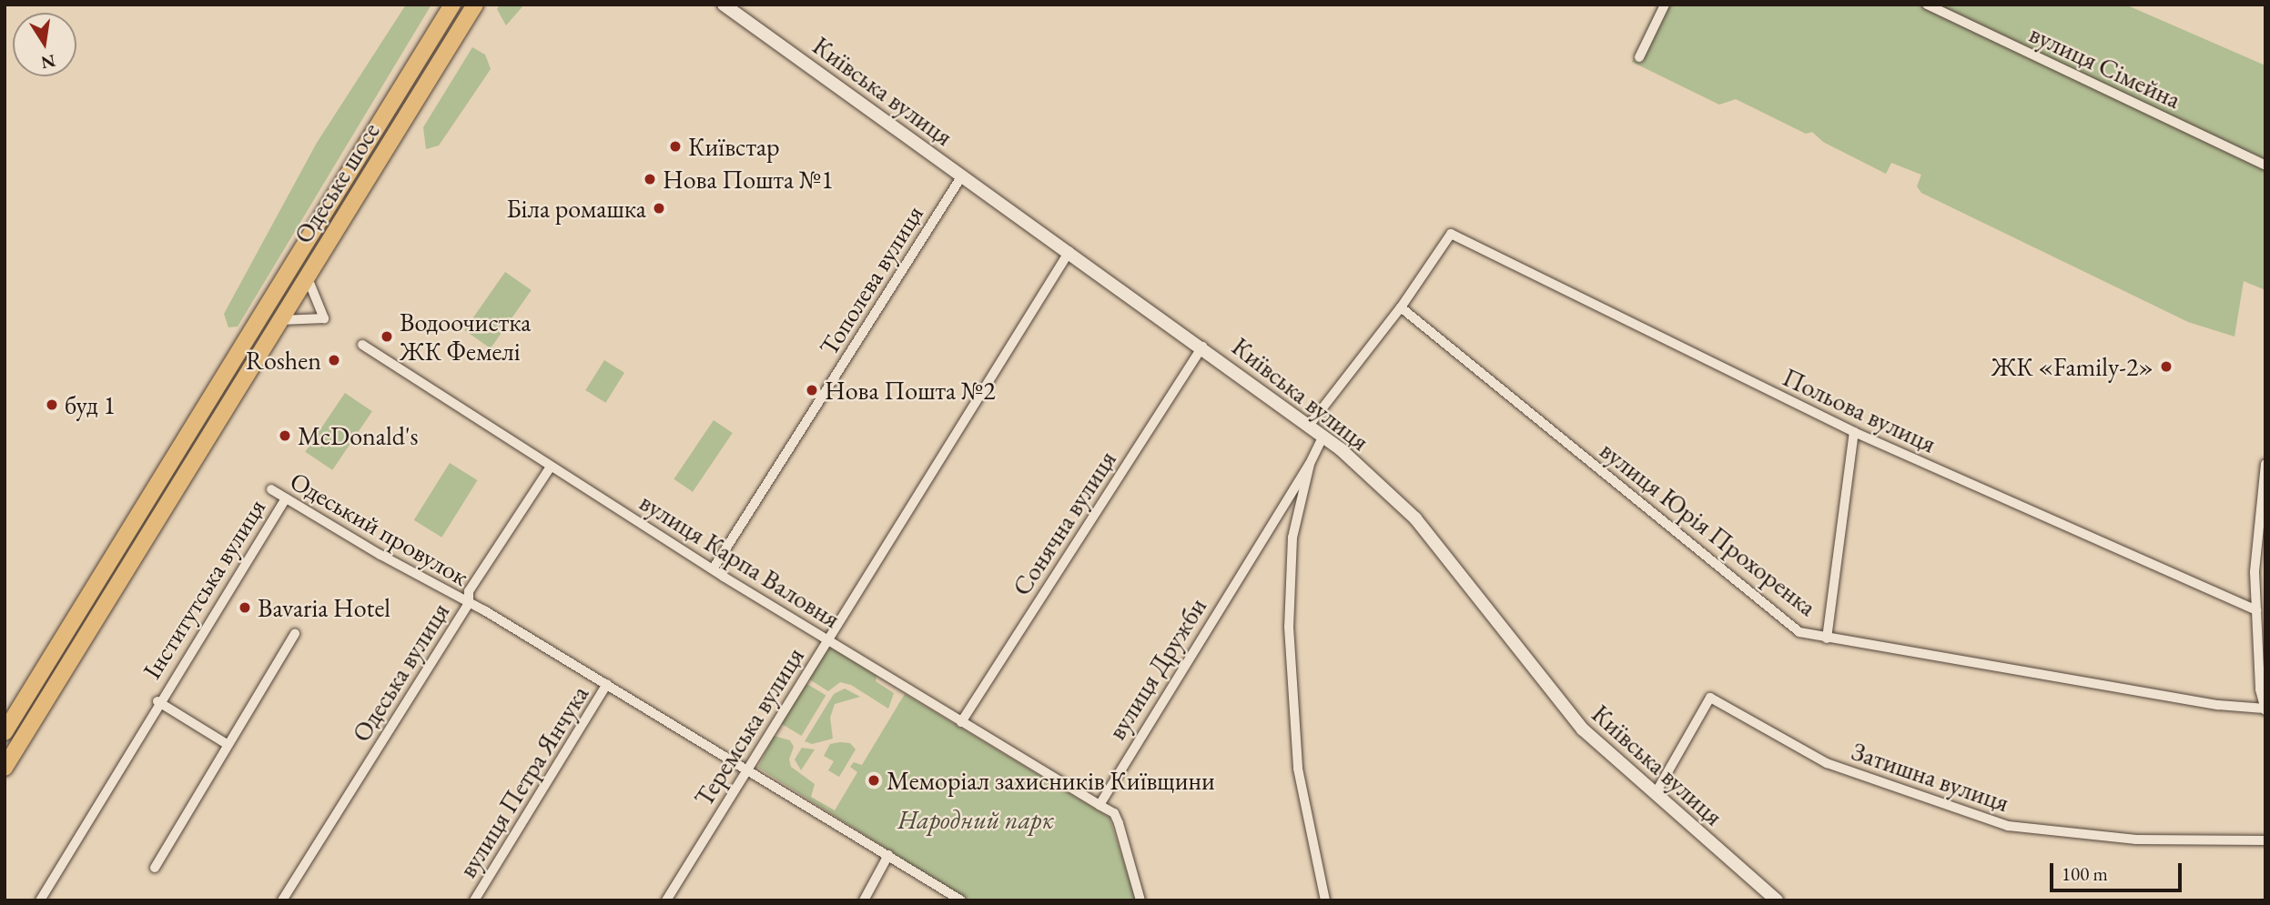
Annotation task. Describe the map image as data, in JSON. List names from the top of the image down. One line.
{"streets":{"highway":["Одеське шосе"],"street":["вулиця Сімейна","Київська вулиця","Тополева вулиця","Польова вулиця","Сонячна вулиця","Одеський провулок","вулиця Юрія Прохоренка","вулиця Карпа Валовня","Інститутська вулиця","вулиця Дружби","Одеська вулиця","Теремська вулиця","Затишна вулиця","вулиця Петра Янчука"]},"crossings":[["Київська вулиця","Тополева вулиця"],["Київська вулиця","Сонячна вулиця"],["Київська вулиця","Теремська вулиця"],["Київська вулиця","Затишна вулиця"],["Тополева вулиця","вулиця Карпа Валовня"],["Польова вулиця","вулиця Юрія Прохоренка"],["Сонячна вулиця","вулиця Карпа Валовня"],["Одеський провулок","Інститутська вулиця"],["Одеський провулок","Одеська вулиця"],["Одеський провулок","Теремська вулиця"],["Одеський провулок","вулиця Петра Янчука"],["вулиця Карпа Валовня","вулиця Дружби"],["вулиця Карпа Валовня","Одеська вулиця"],["вулиця Карпа Валовня","Теремська вулиця"]],"parks":["Народний парк"],"places":["Київстар","Нова Пошта №1","Біла ромашка","Водоочистка ЖК Фемелі","Roshen","ЖК «Family-2»","Нова Пошта №2","буд 1","McDonald's","Bavaria Hotel","Меморіал захисників Київщини"],"scale_bar":"100 m","north":"bottom"}
